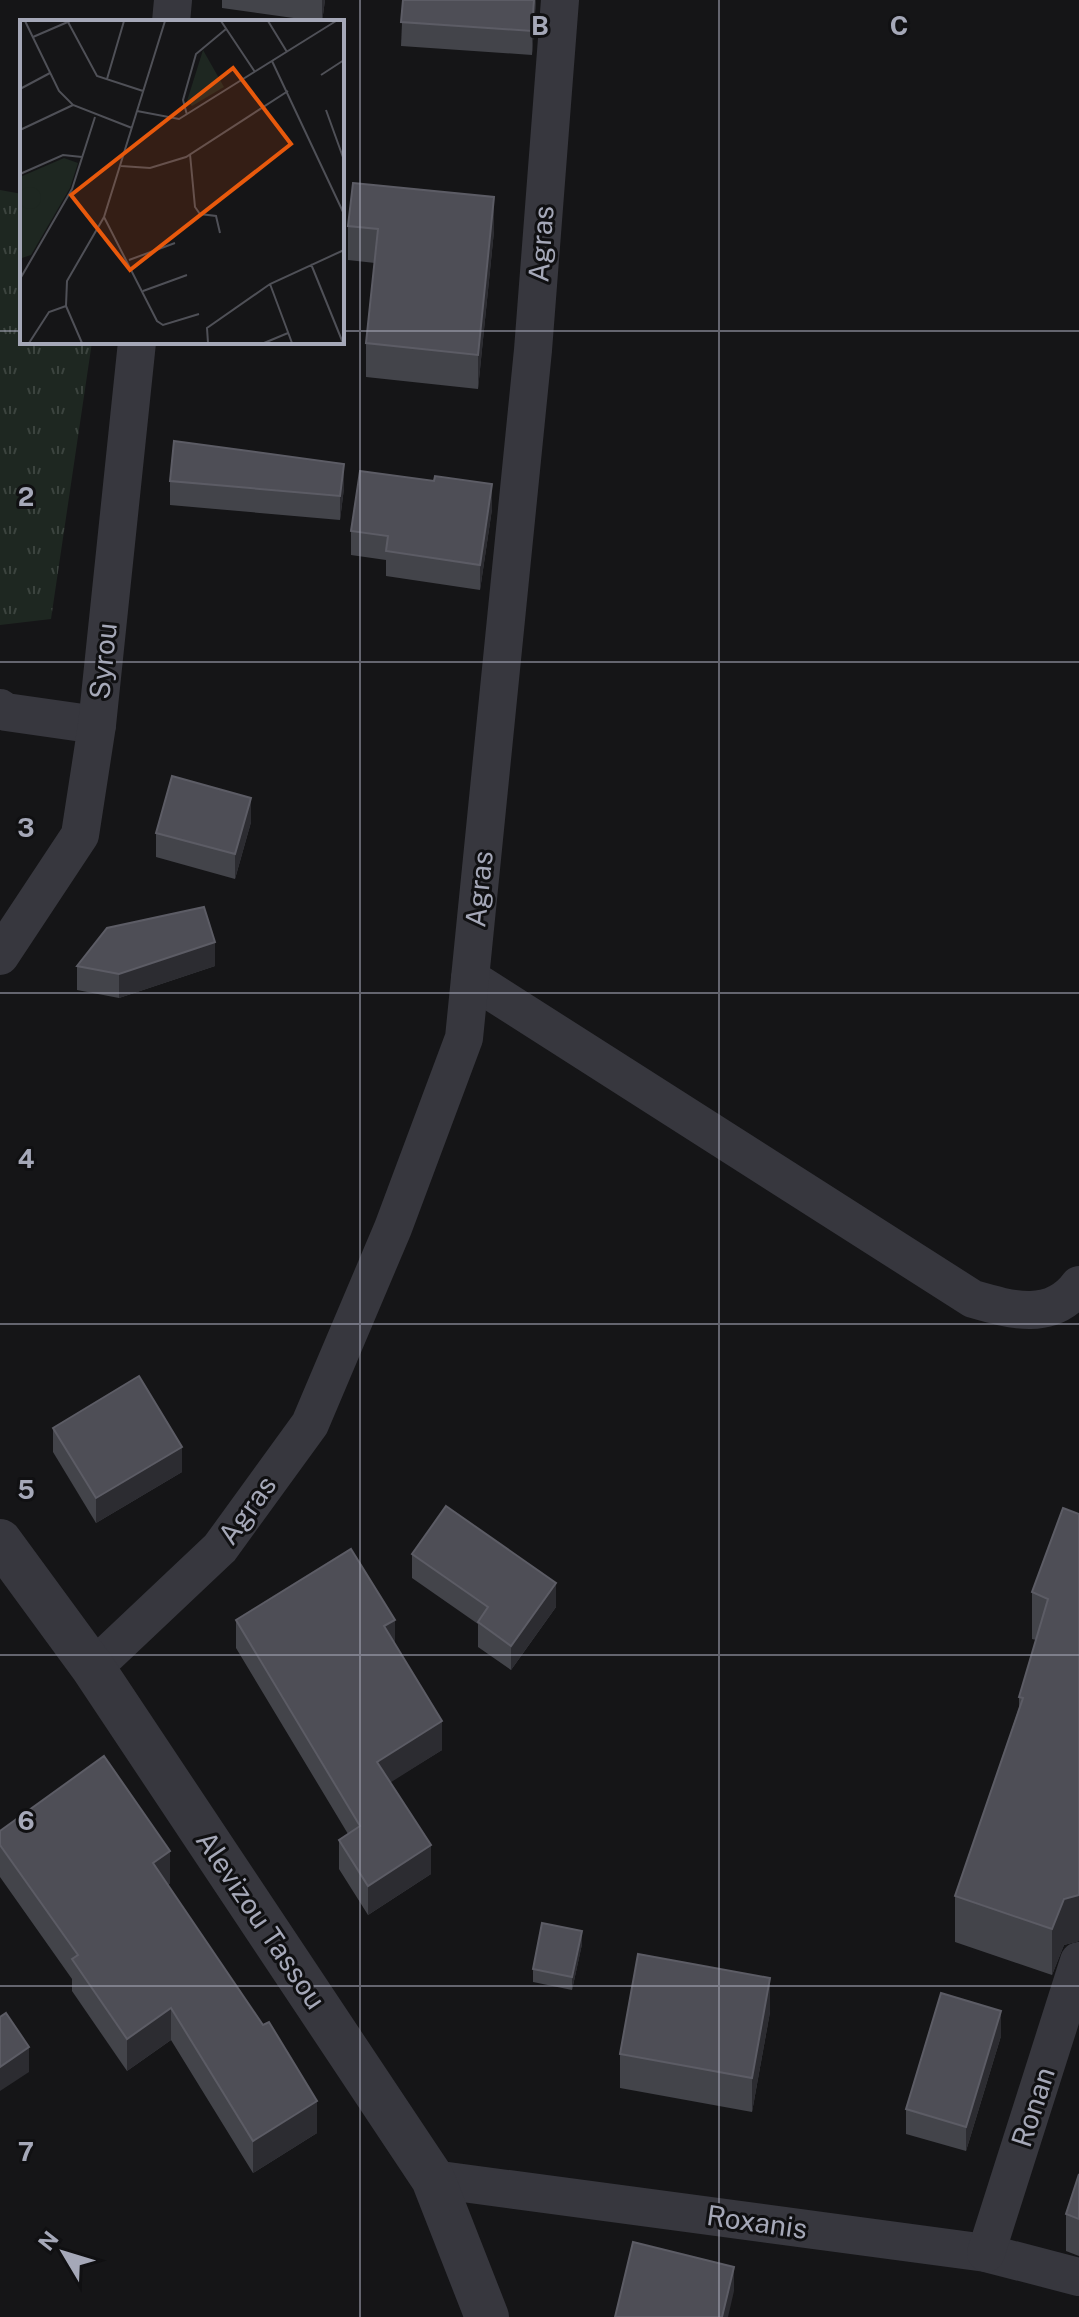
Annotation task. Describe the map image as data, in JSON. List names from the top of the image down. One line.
{"streets":{"street":["Agras","Syrou","Alevizou Tassou","Ronan","Roxanis"]},"crossings":[["Agras","Alevizou Tassou"],["Alevizou Tassou","Roxanis"],["Ronan","Roxanis"]],"north":"top left","grid":{"columns":["B","C"],"rows":["2","3","4","5","6","7"]}}
